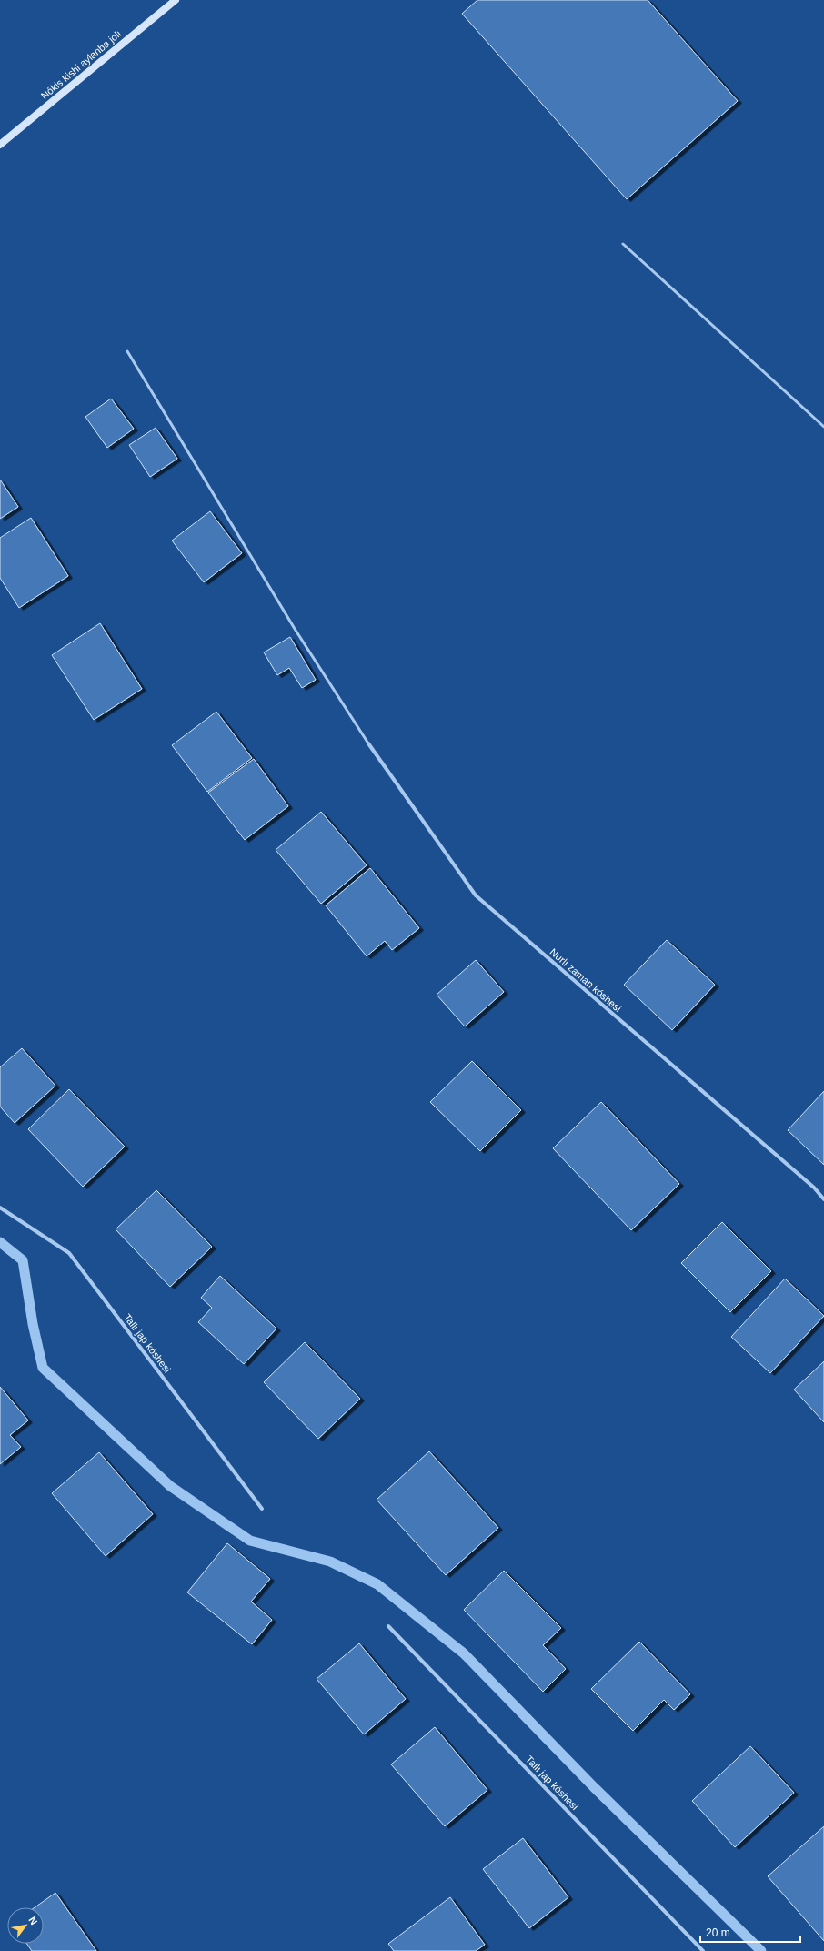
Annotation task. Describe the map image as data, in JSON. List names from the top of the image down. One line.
{"streets":{"main road":["Nókis kishi aylanba jolı"],"street":["Nurlı zaman kóshesi","Tallı jap kóshesi"]},"scale_bar":"20 m","north":"top right"}
